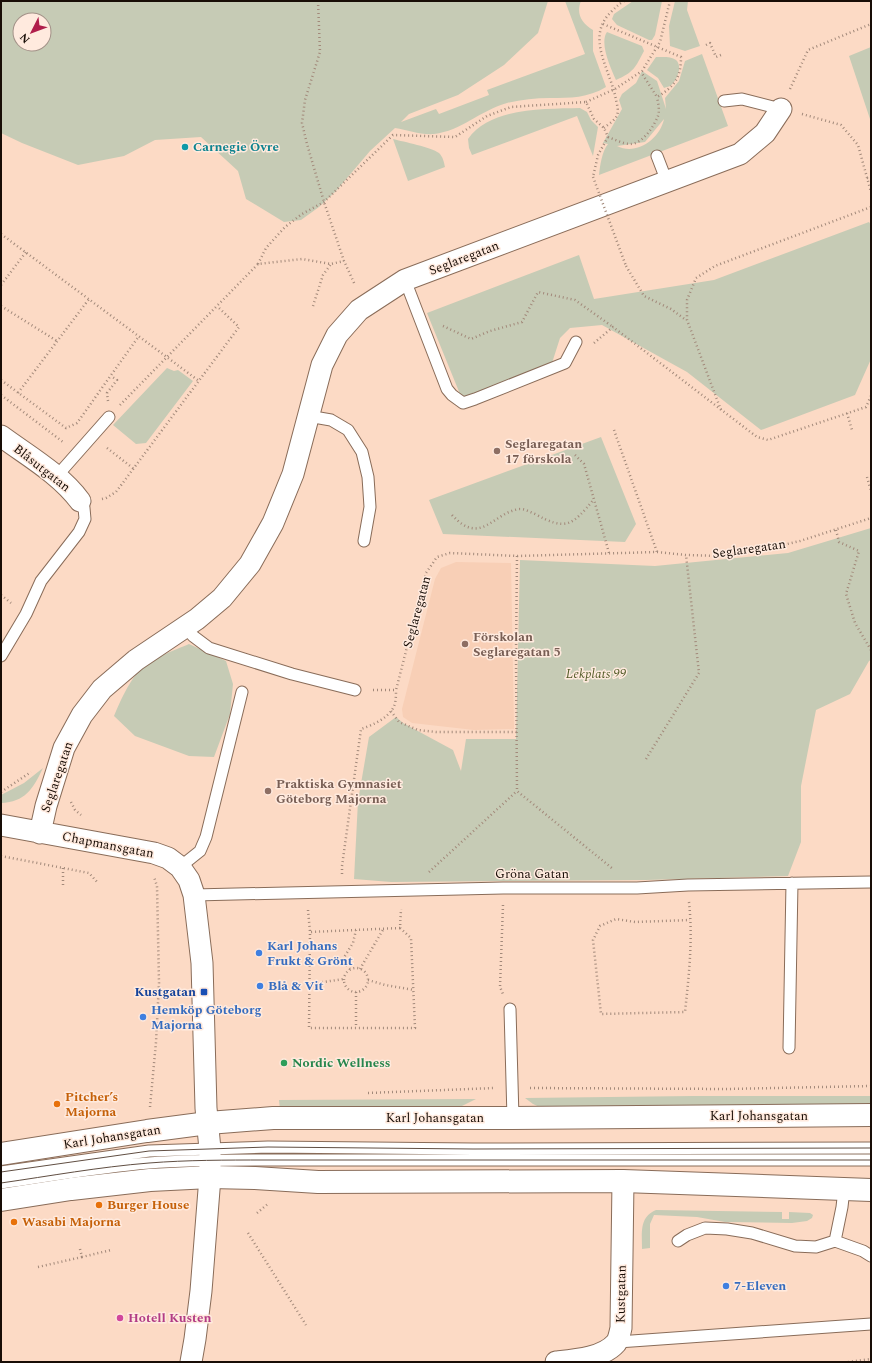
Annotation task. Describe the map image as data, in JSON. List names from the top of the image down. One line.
{"streets":{"street":["Seglaregatan","Blåsutgatan","Chapmansgatan","Karl Johansgatan","Kustgatan"],"lane":["Gröna Gatan"]},"crossings":[["Seglaregatan","Chapmansgatan"],["Chapmansgatan","Gröna Gatan"]],"parks":["Lekplats 99"],"places":{"other":["Carnegie Övre","Seglaregatan 17 förskola","Förskolan Seglaregatan 5","Praktiska Gymnasiet Göteborg Majorna","Karl Johans Frukt & Grönt","Blå & Vit","Hemköp Göteborg Majorna","Nordic Wellness","Pitcher’s Majorna","Burger House","Wasabi Majorna","7-Eleven","Hotell Kusten"],"transit":["Kustgatan"]},"north":"bottom left"}
